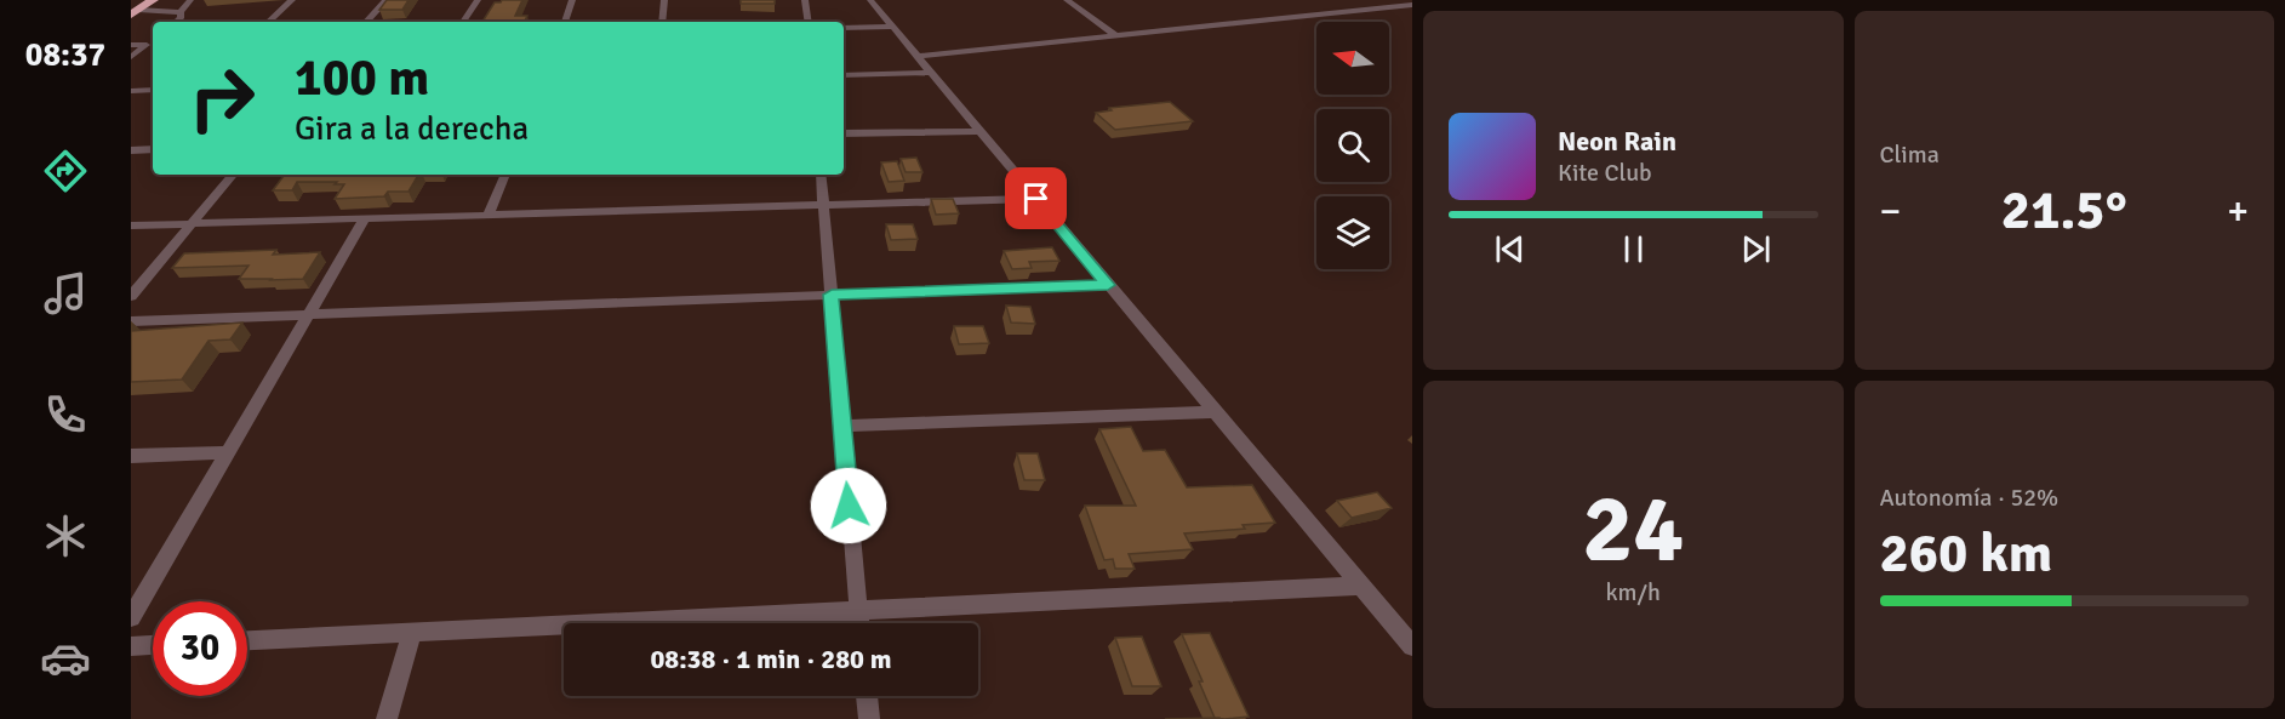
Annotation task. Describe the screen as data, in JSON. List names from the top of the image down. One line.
{"north":"left","page":{"tabs":"08:37","tile":["Clima",["24","km/h"],["Autonomía · 52%","260 km"]],"turn":["100 m","Gira a la derecha"],"song":["Neon Rain","Kite Club"],"heat":["−","21.5°","+"],"limit":"30","trip":"08:38 · 1 min · 280 m"}}
